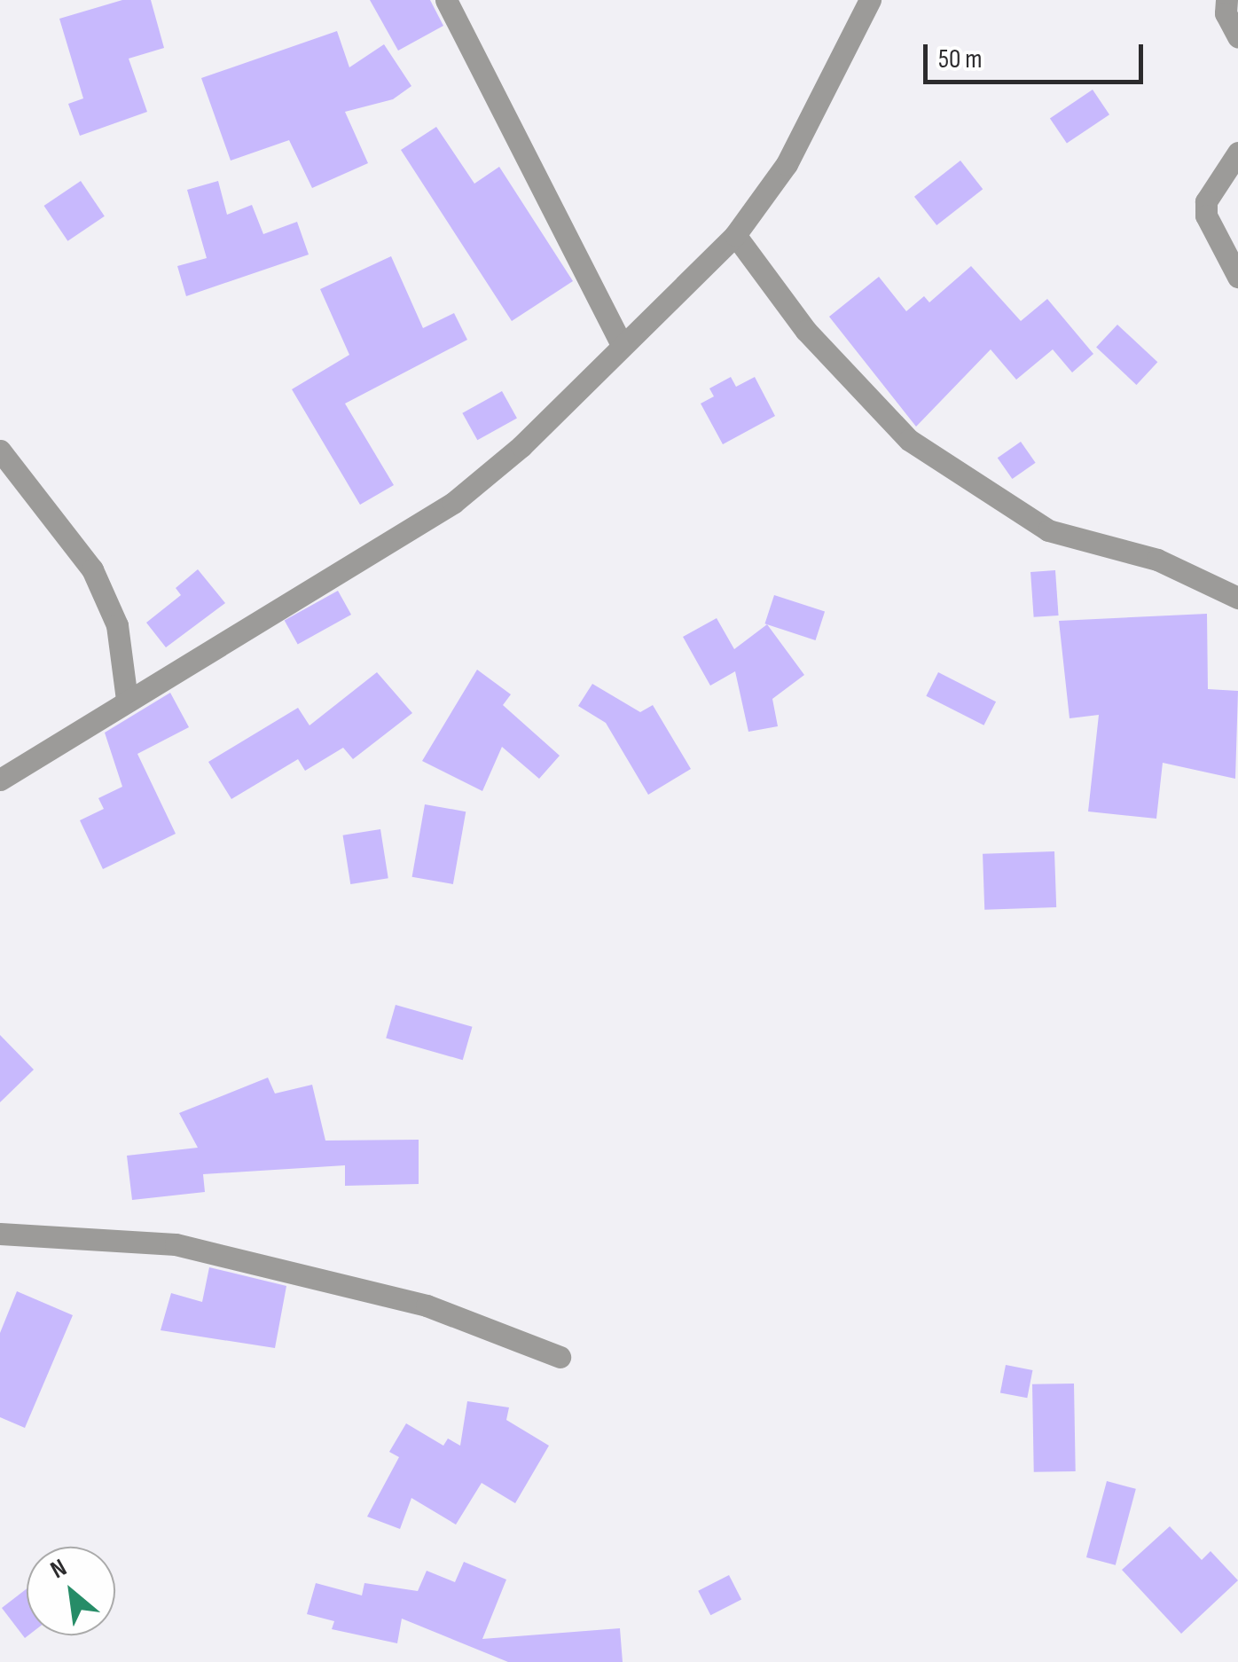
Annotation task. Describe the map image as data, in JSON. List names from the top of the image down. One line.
{"scale_bar":"50 m","north":"top left"}
